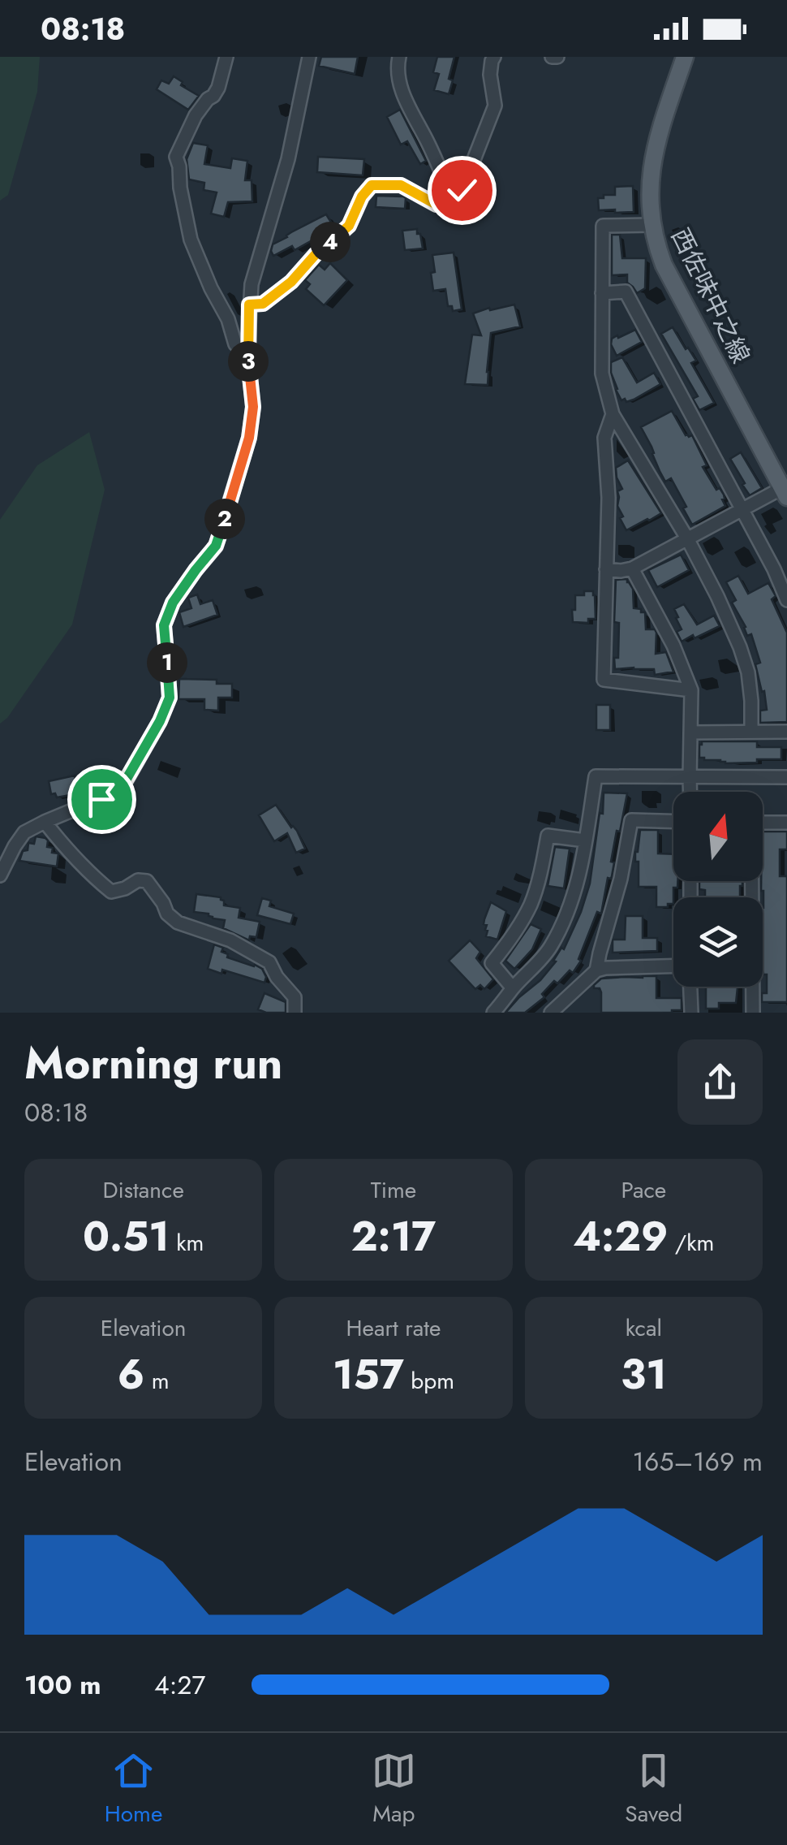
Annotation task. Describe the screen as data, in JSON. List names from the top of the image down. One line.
{"streets":{"main road":["西佐味中之線"]},"north":"top","page":{"status":"08:18","pins":["4","3","2","1"],"heading":["Morning run","08:18"],"stats":[["Distance","0.51 km"],["Time","2:17"],["Pace","4:29 /km"],["Elevation","6 m"],["Heart rate","157 bpm"],["kcal","31"]],"chart":["Elevation","165–169 m"],"list":[{"name":"100 m","note":"4:27"}],"tabs":["Home","Map","Saved"]}}
